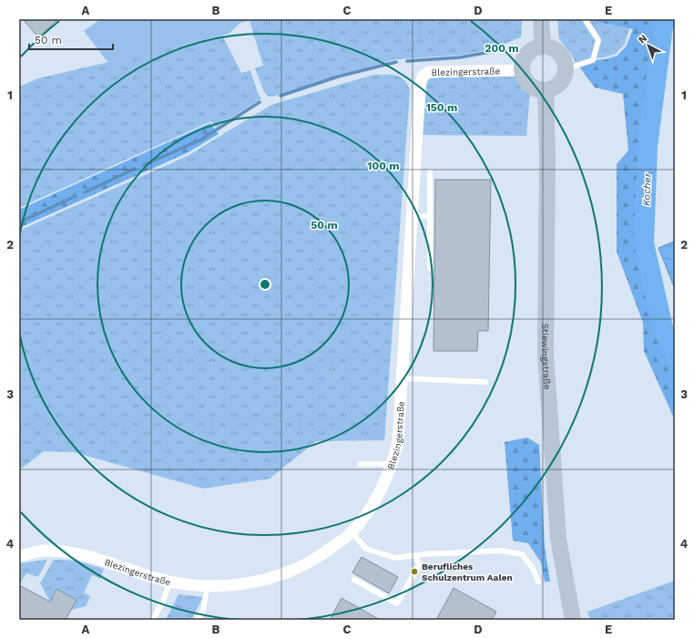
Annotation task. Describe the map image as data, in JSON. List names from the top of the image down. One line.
{"streets":{"main road":["Stiewingstraße"],"street":["Blezingerstraße"]},"crossings":[["Blezingerstraße","Stiewingstraße"]],"water":["Kocher"],"places":["Berufliches Schulzentrum Aalen"],"scale_bar":"50 m","north":"top left","grid":{"columns":["A","B","C","D","E"],"rows":["1","2","3","4"]},"rings":["200 m","150 m","100 m","50 m"]}
